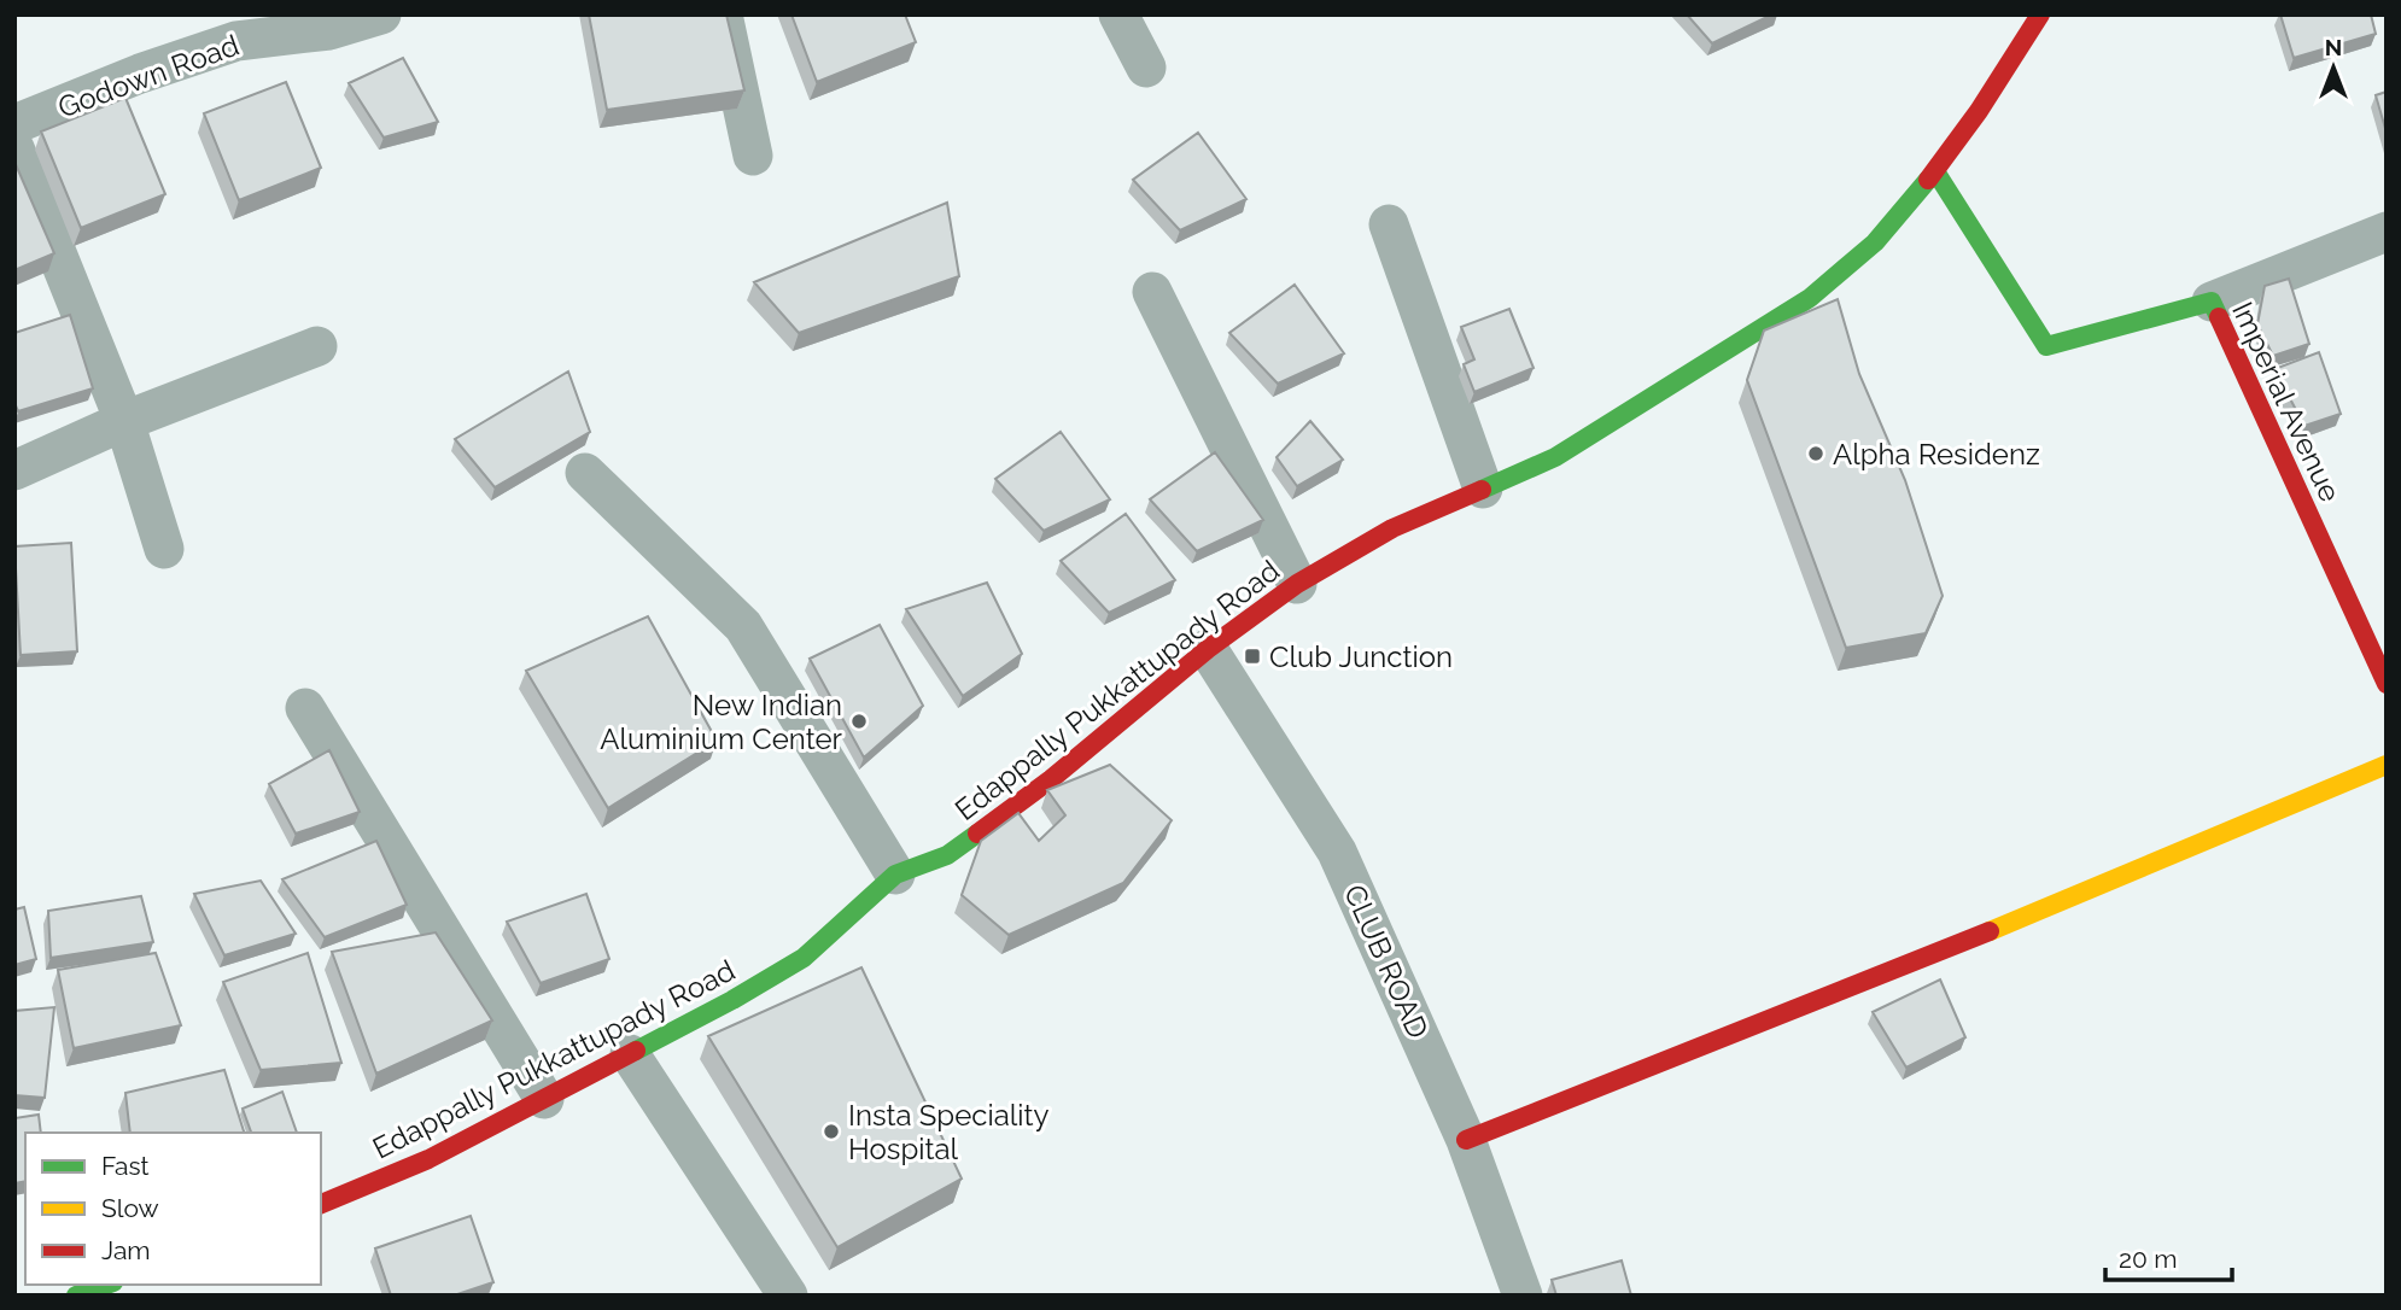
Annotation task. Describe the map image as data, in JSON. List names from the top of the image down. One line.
{"streets":{"main road":["Imperial Avenue","Edappally Pukkattupady Road"],"street":["Godown Road","CLUB ROAD"]},"crossings":[["Imperial Avenue","Edappally Pukkattupady Road"],["Edappally Pukkattupady Road","CLUB ROAD"]],"places":{"other":["Alpha Residenz","New Indian Aluminium Center","Insta Speciality Hospital"],"transit":["Club Junction"]},"legend":["Fast","Slow","Jam"],"scale_bar":"20 m","north":"top"}
